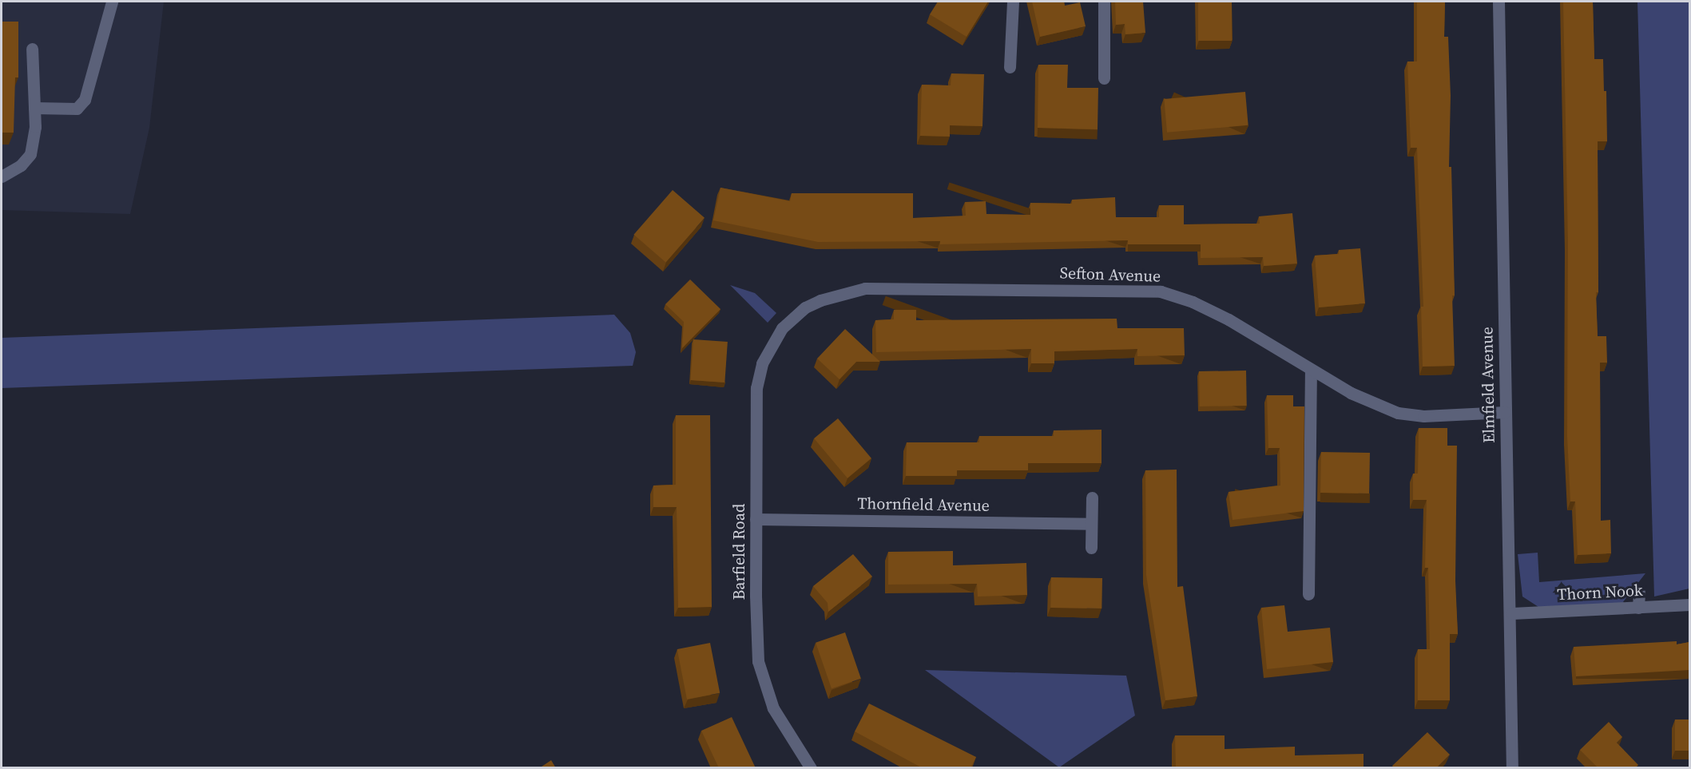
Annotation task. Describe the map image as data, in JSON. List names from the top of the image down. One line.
{"streets":{"street":["Sefton Avenue","Elmfield Avenue","Thornfield Avenue","Barfield Road","Thorn Nook"]},"crossings":[["Sefton Avenue","Elmfield Avenue"],["Sefton Avenue","Barfield Road"],["Elmfield Avenue","Thorn Nook"],["Thornfield Avenue","Barfield Road"]]}
